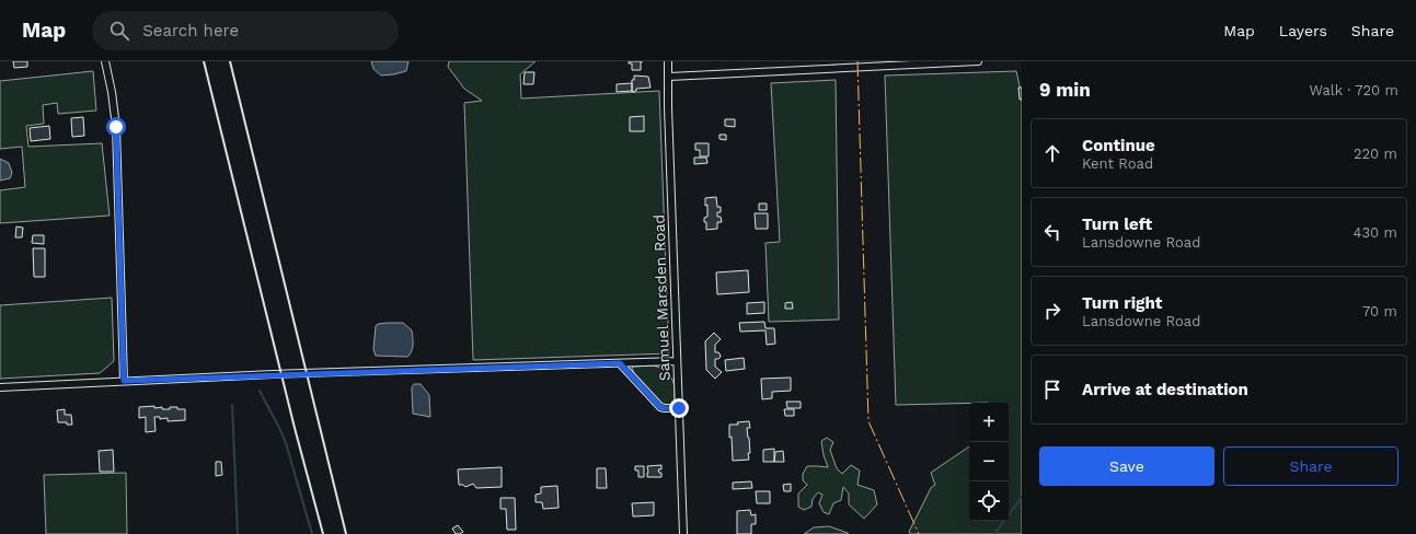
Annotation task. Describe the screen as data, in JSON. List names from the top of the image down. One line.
{"streets":{"street":["Samuel Marsden Road"]},"page":{"header":"Map","search":"Search here","nav":["Map","Layers","Share"],"heading":["9 min","Walk · 720 m"],"list":[["Continue","Kent Road","220 m"],["Turn left","Lansdowne Road","430 m"],["Turn right","Lansdowne Road","70 m"],"Arrive at destination"],"map_buttons":["+","−"],"buttons":["Save","Share"]}}
